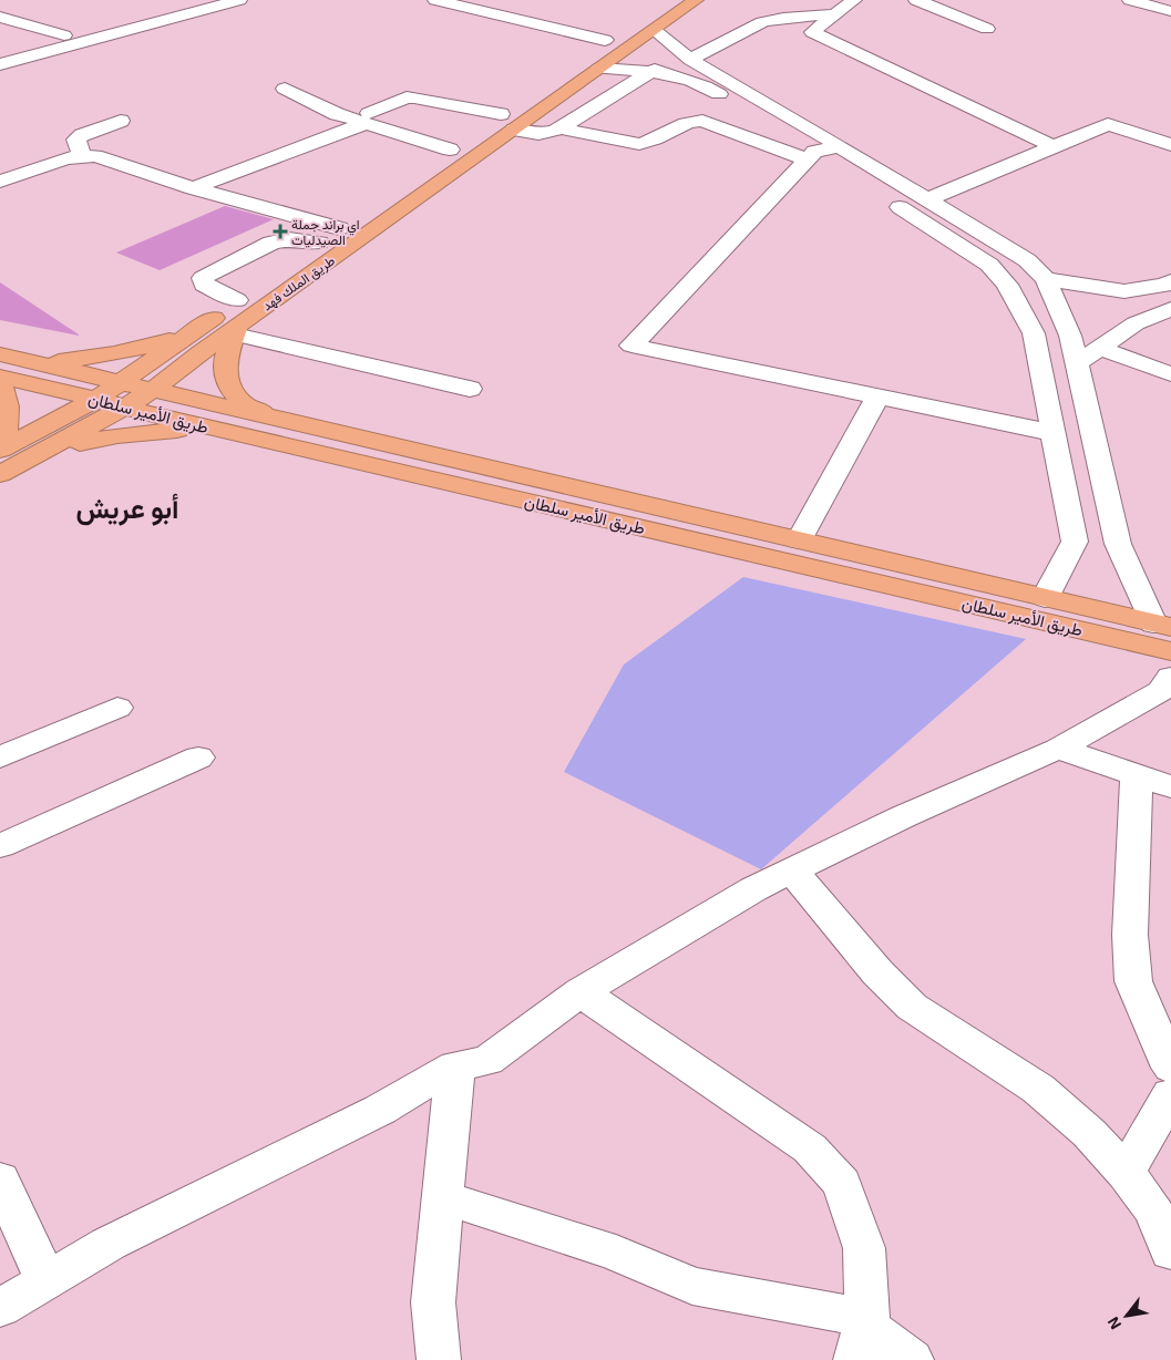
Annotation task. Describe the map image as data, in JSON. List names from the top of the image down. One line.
{"streets":{"highway":["طريق الملك فهد","طريق الأمير سلطان"]},"crossings":[["طريق الملك فهد","طريق الأمير سلطان"]],"districts":["أبو عريش"],"places":{"health":["اي براند جملة الصيدليات"]},"north":"bottom left"}
